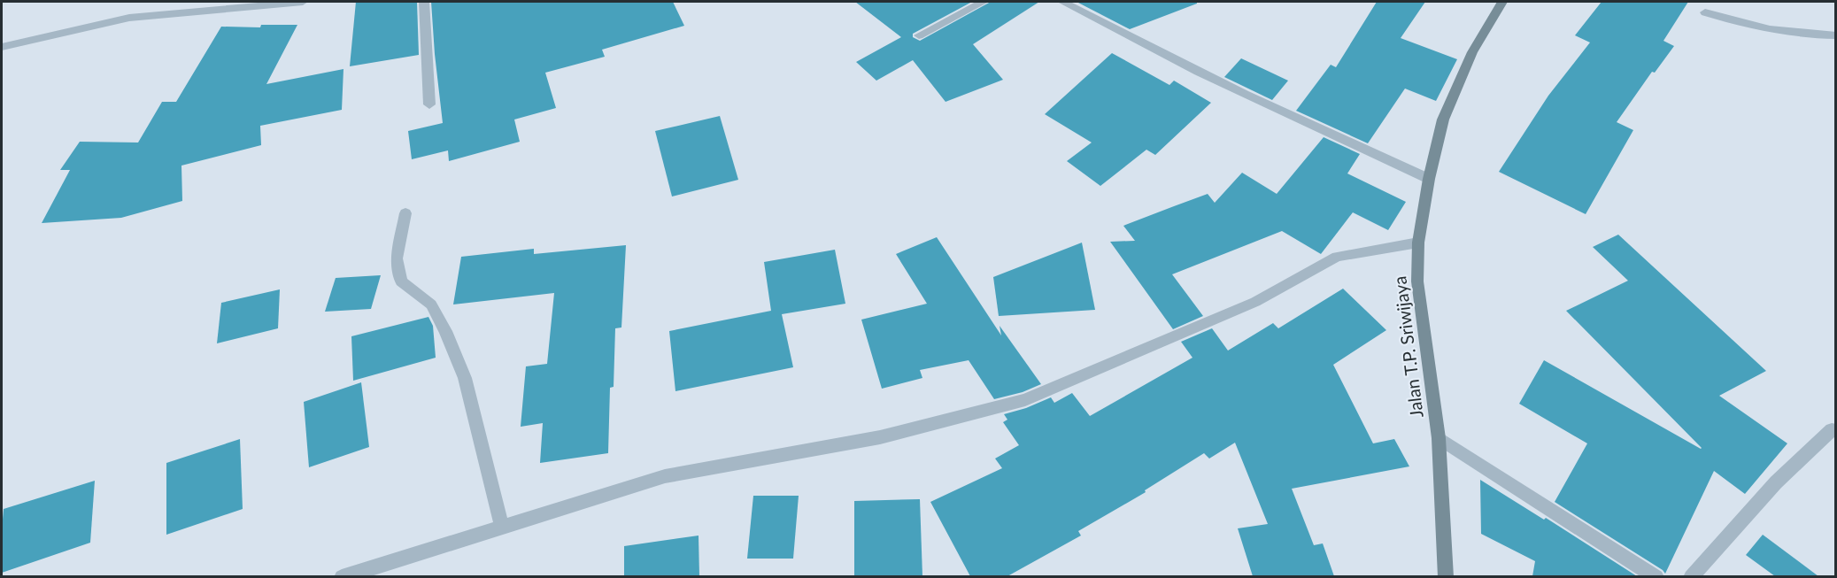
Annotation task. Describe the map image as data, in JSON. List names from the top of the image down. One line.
{"streets":{"main road":["Jalan T.P. Sriwijaya"]}}
